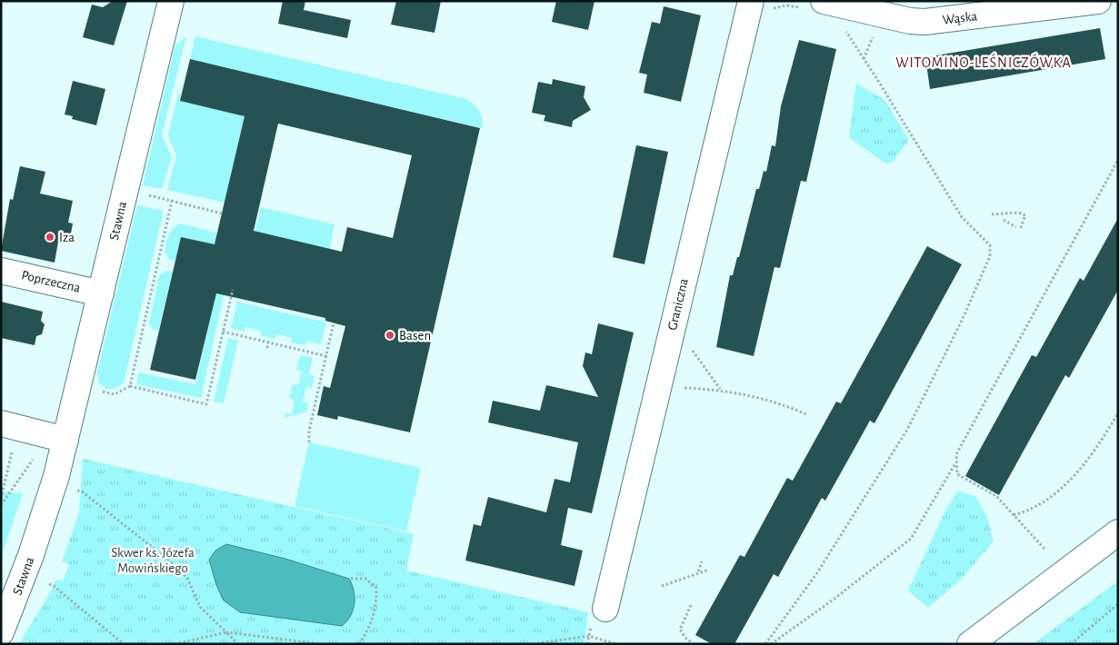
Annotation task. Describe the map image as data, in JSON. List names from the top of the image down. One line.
{"streets":{"street":["Wąska","Stawna","Poprzeczna","Graniczna"]},"crossings":[["Stawna","Poprzeczna"]],"districts":["WITOMINO-LEŚNICZÓWKA"],"parks":["Skwer ks. Józefa Mowińskiego"],"places":["Iza","Basen"]}
